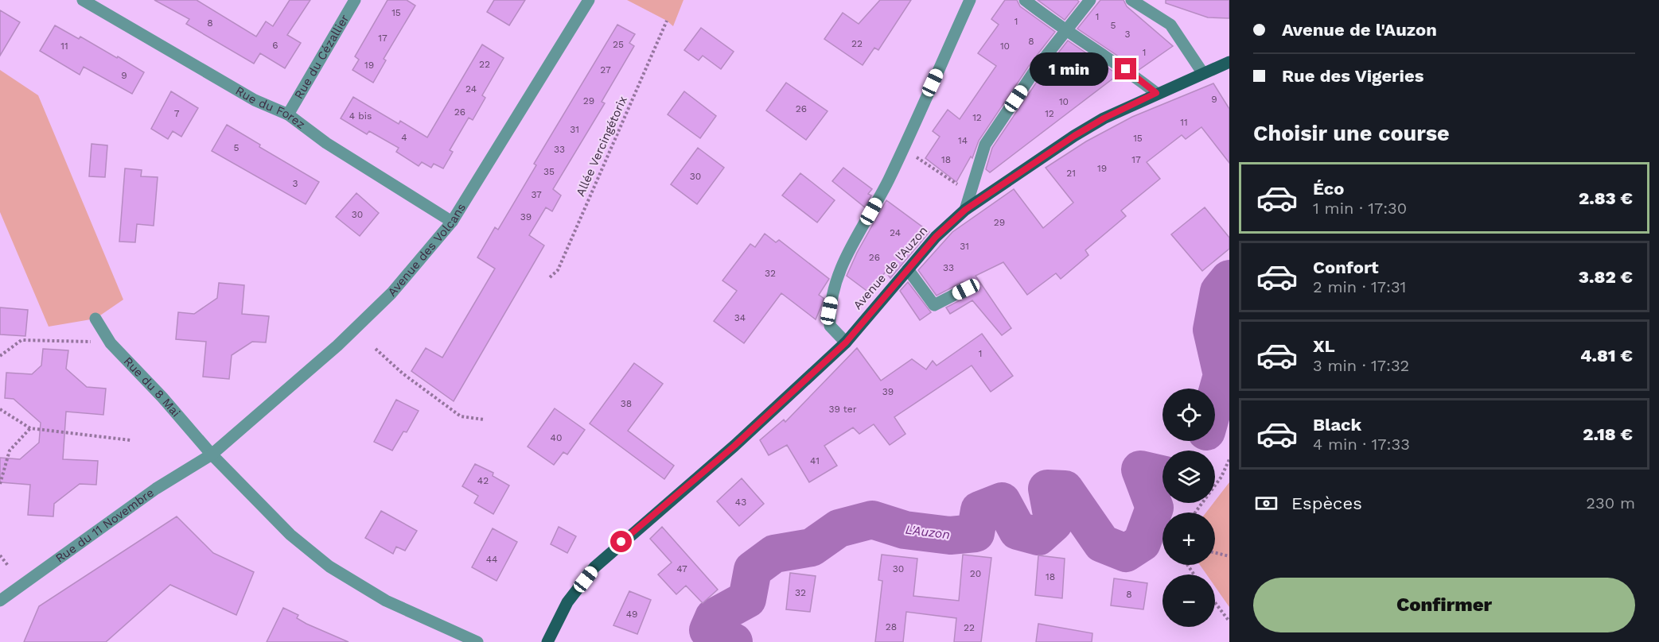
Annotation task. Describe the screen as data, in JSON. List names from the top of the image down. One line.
{"streets":{"main road":["Avenue de l'Auzon"],"street":["Rue du Cézallier","Rue du Forez","Avenue des Volcans","Rue du 8 Mai","Rue du 11 Novembre"],"path":["Allée Vercingétorix"]},"crossings":[["Rue du Cézallier","Rue du Forez"],["Rue du Forez","Avenue des Volcans"],["Avenue des Volcans","Rue du 8 Mai"],["Avenue des Volcans","Rue du 11 Novembre"],["Rue du 8 Mai","Rue du 11 Novembre"]],"water":["L'Auzon"],"house_numbers":["15","1","1","8","5","3","17","8","22","25","6","11","10","1","22","19","27","9","24","9","29","10","26","26","7","12","4 bis","12","11","31","4","15","14","5","33","18","17","19","35","21","30","3","37","30","39","29","24","31","26","33","32","34","1","39","38","39 ter","40","41","42","43","44","47","30","20","18","32","8","49","28","22"],"page":{"banner":["Avenue de l'Auzon","Rue des Vigeries"],"bubble":"1 min","heading":"Choisir une course","list":[{"name":"Éco","note":"1 min · 17:30","value":"2.83 €"},{"name":"Confort","note":"2 min · 17:31","value":"3.82 €"},{"name":"XL","note":"3 min · 17:32","value":"4.81 €"},{"name":"Black","note":"4 min · 17:33","value":"2.18 €"}],"map_buttons":["+","−"],"pay":["Espèces","230 m"],"buttons":"Confirmer"}}
